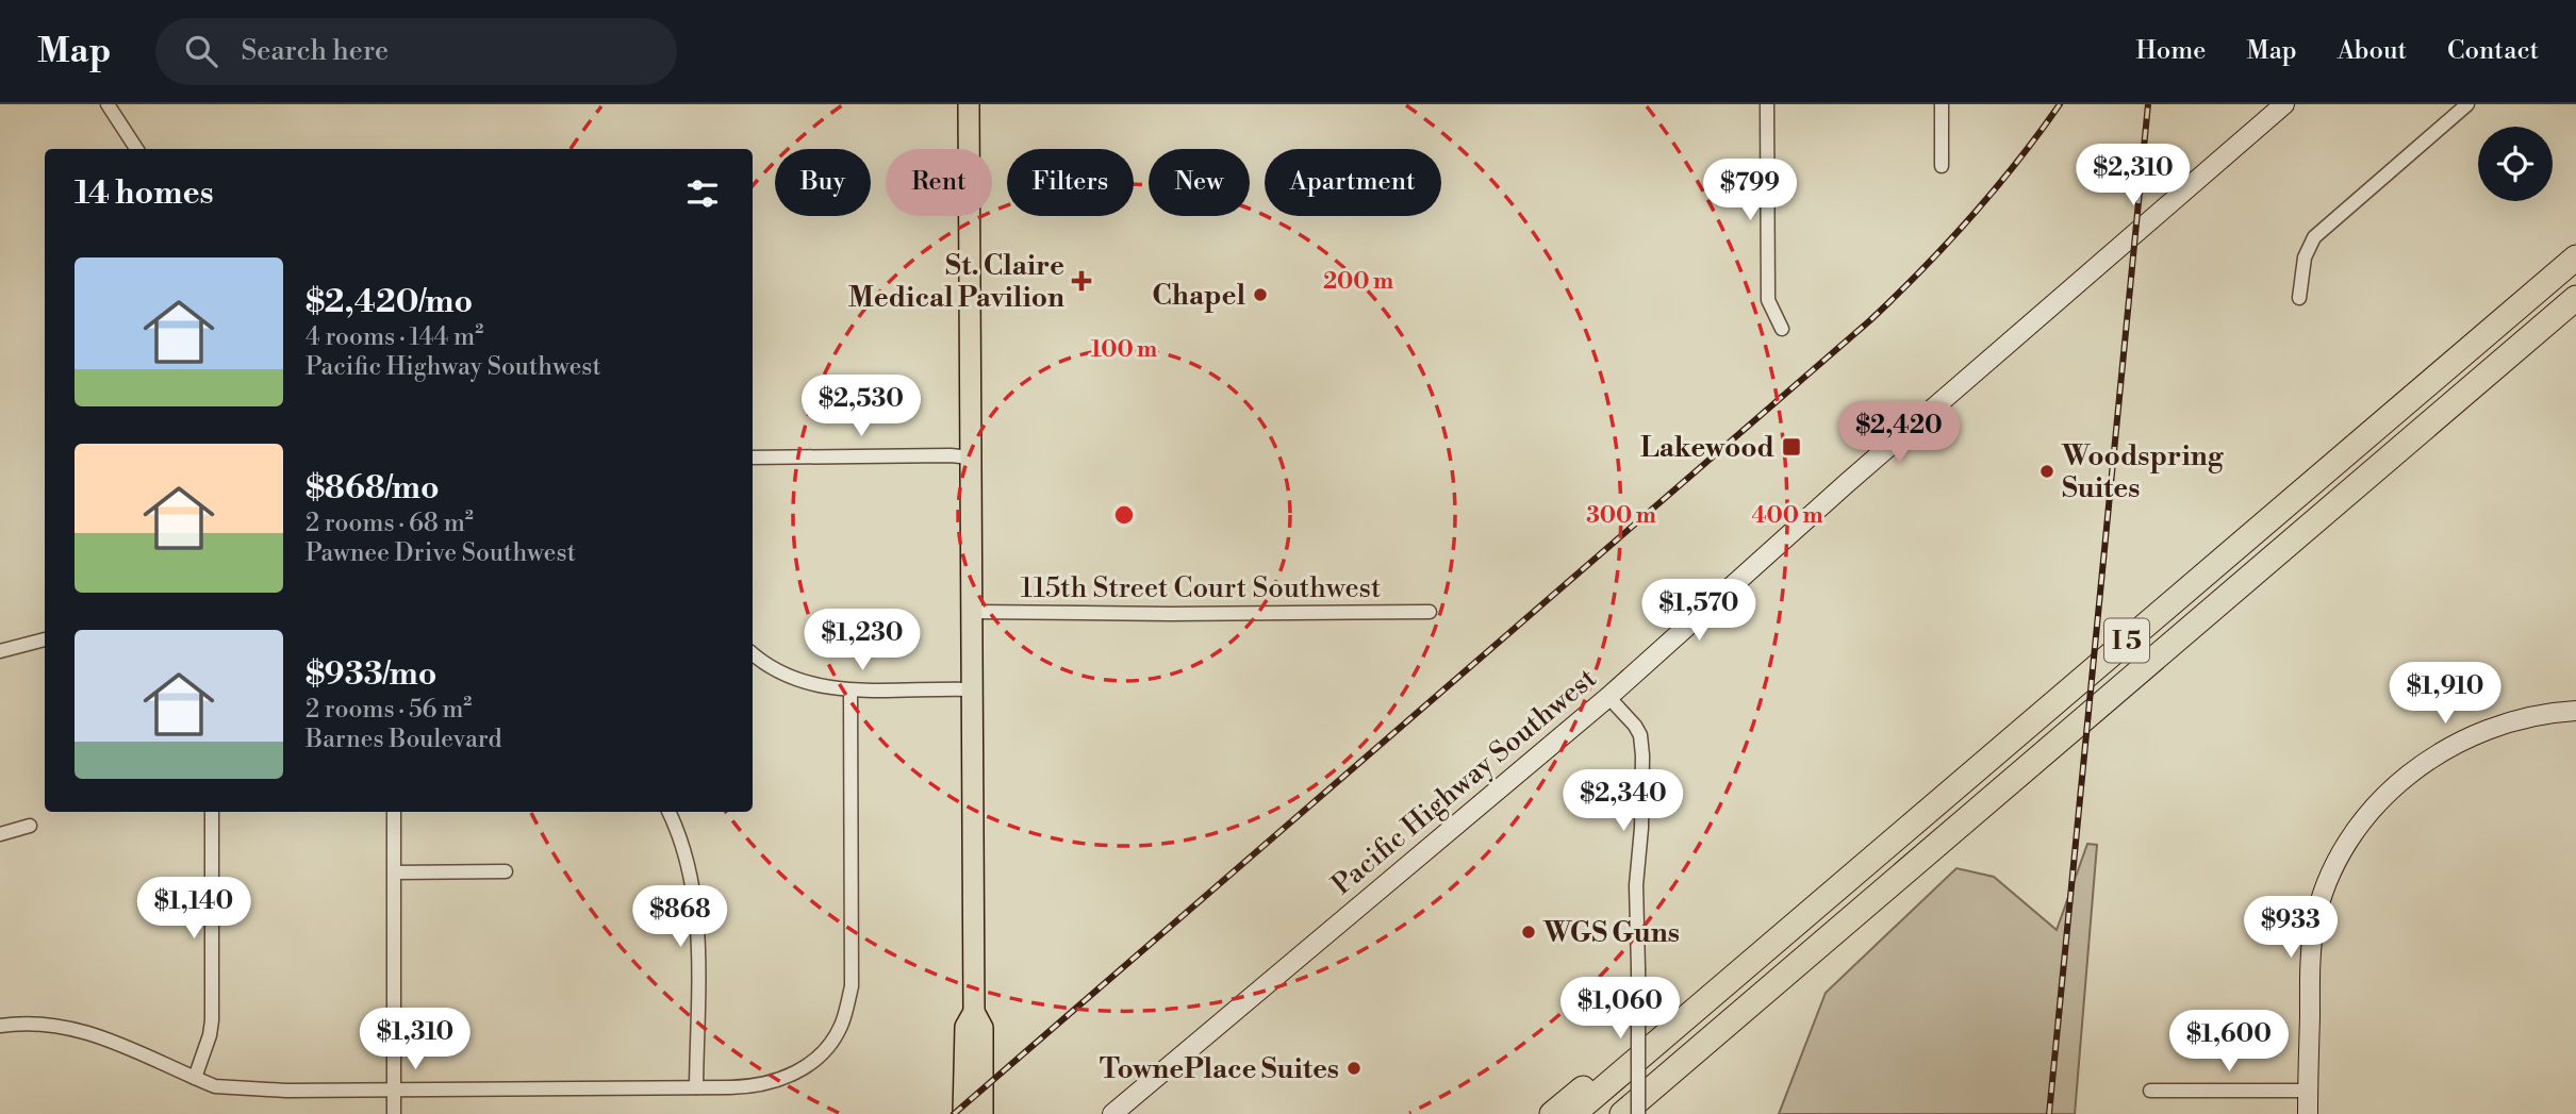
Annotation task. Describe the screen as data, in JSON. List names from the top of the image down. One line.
{"streets":{"highway":["I 5"],"main road":["Pacific Highway Southwest"],"street":["115th Street Court Southwest"]},"places":{"health":["St. Claire Medical Pavilion"],"other":["Chapel","Woodspring Suites","WGS Guns","TownePlace Suites"],"transit":["Lakewood"]},"page":{"header":"Map","search":"Search here","nav":["Home","Map","About","Contact"],"price":["$2,310","$799","$2,530","$2,420","$1,570","$1,230","$1,910","$2,340","$1,140","$868","$933","$1,060","$1,310","$1,600"],"chip":["Buy","Rent","Filters","New","Apartment"],"heading":"14 homes","list":[{"name":"$2,420/mo","note":"4 rooms · 144 m² · Pacific Highway Southwest"},{"name":"$868/mo","note":"2 rooms · 68 m² · Pawnee Drive Southwest"},{"name":"$933/mo","note":"2 rooms · 56 m² · Barnes Boulevard"}]},"rings":["200 m","100 m","300 m","400 m"]}
